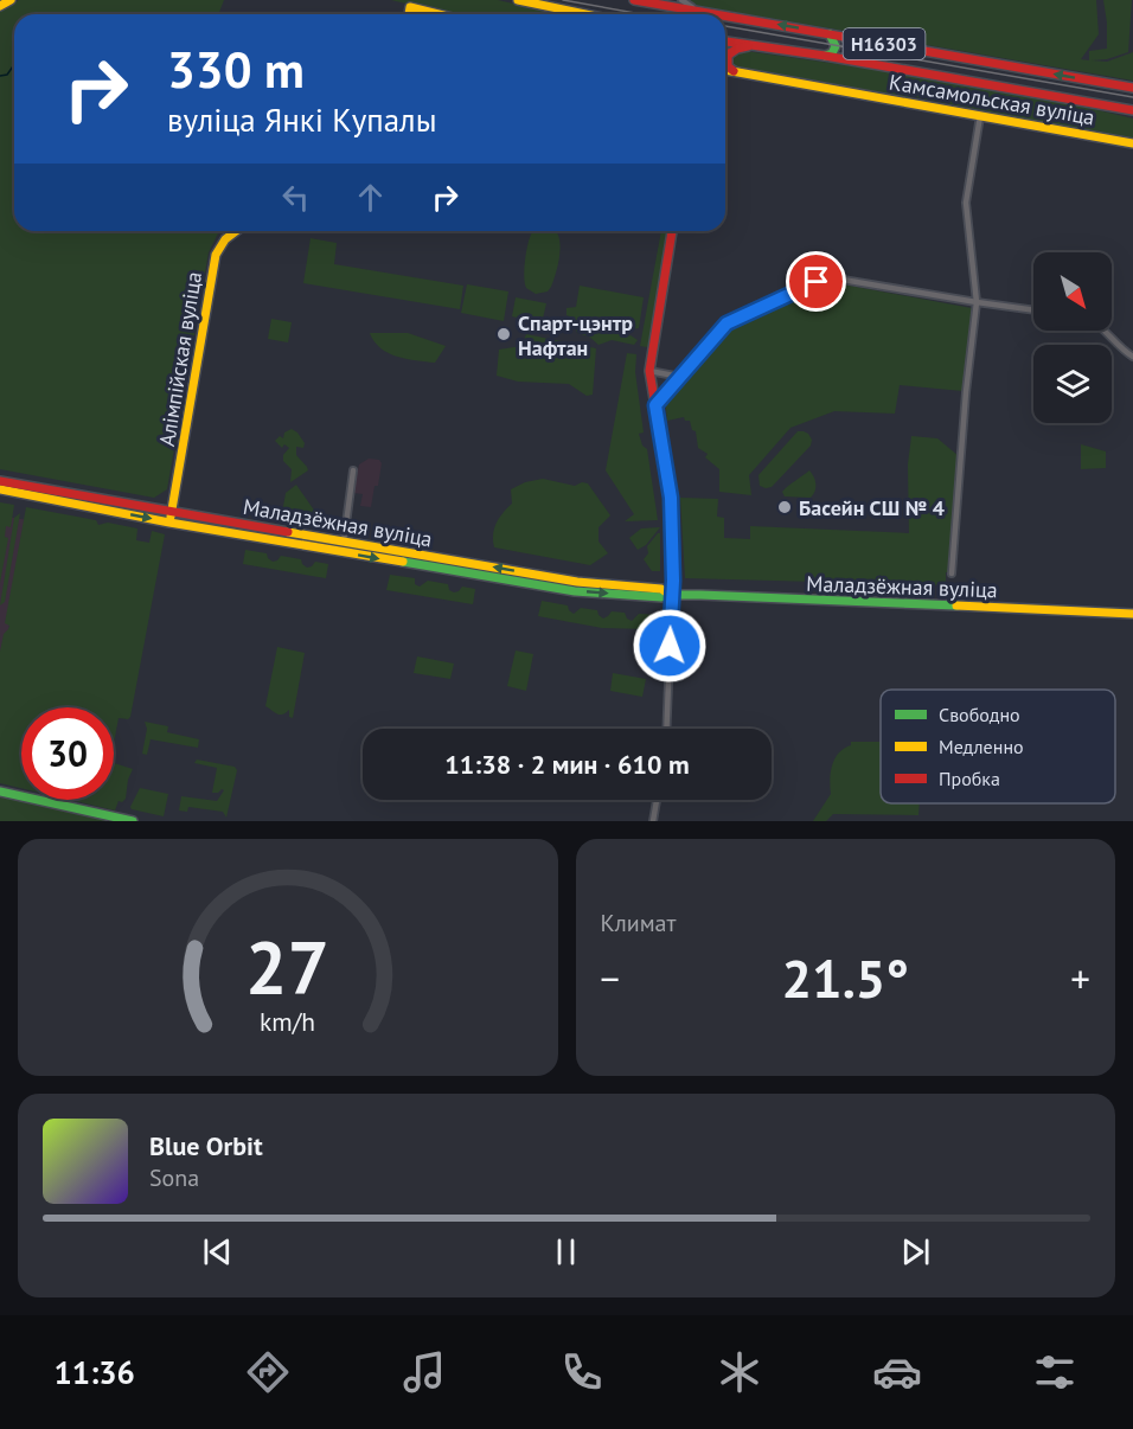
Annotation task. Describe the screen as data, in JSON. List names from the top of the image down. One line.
{"streets":{"main road":["Н16303","Камсамольская вуліца","Алімпійская вуліца","Маладзёжная вуліца"]},"crossings":[["Алімпійская вуліца","Маладзёжная вуліца"]],"places":["Спарт-цэнтр Нафтан","Басейн СШ № 4"],"legend":["Свободно","Медленно","Пробка"],"north":"bottom right","page":{"turn":["330 m","вуліца Янкі Купалы"],"limit":"30","trip":"11:38 · 2 мин · 610 m","tile":"Климат","heat":["−","21.5°","+"],"song":["Blue Orbit","Sona"],"tabs":"11:36","gauge":["27","km/h"]}}
